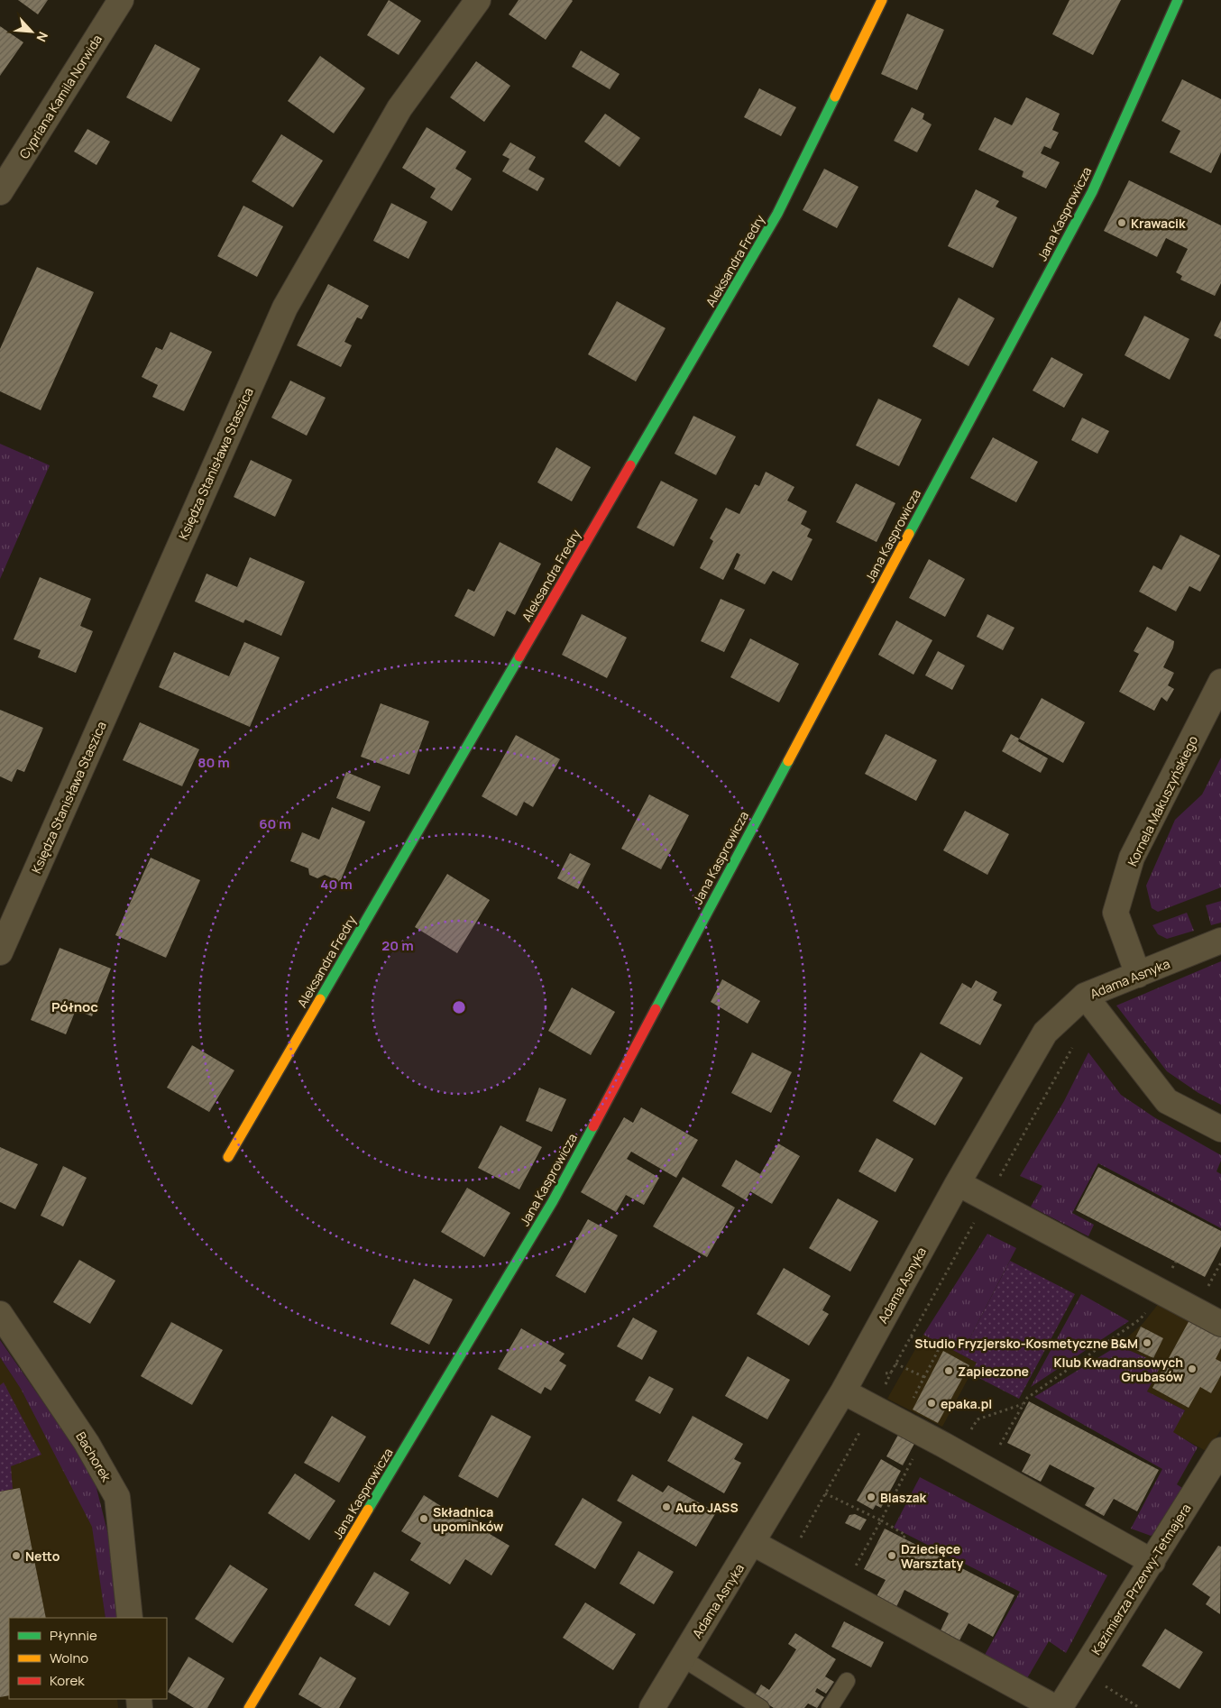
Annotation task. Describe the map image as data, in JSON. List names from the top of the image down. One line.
{"streets":{"street":["Cypriana Kamila Norwida","Jana Kasprowicza","Aleksandra Fredry","Księdza Stanisława Staszica","Kornela Makuszyńskiego","Adama Asnyka","Bachorek","Kazimierza Przerwy-Tetmajera"]},"crossings":[["Kornela Makuszyńskiego","Adama Asnyka"]],"districts":["Północ"],"places":["Krawacik","Studio Fryzjersko-Kosmetyczne B&M","Klub Kwadransowych Grubasów","Zapieczone","epaka.pl","Blaszak","Auto JASS","Składnica upominków","Netto","Dziecięce Warsztaty"],"legend":["Płynnie","Wolno","Korek"],"north":"bottom right","rings":["80 m","60 m","40 m","20 m"]}
